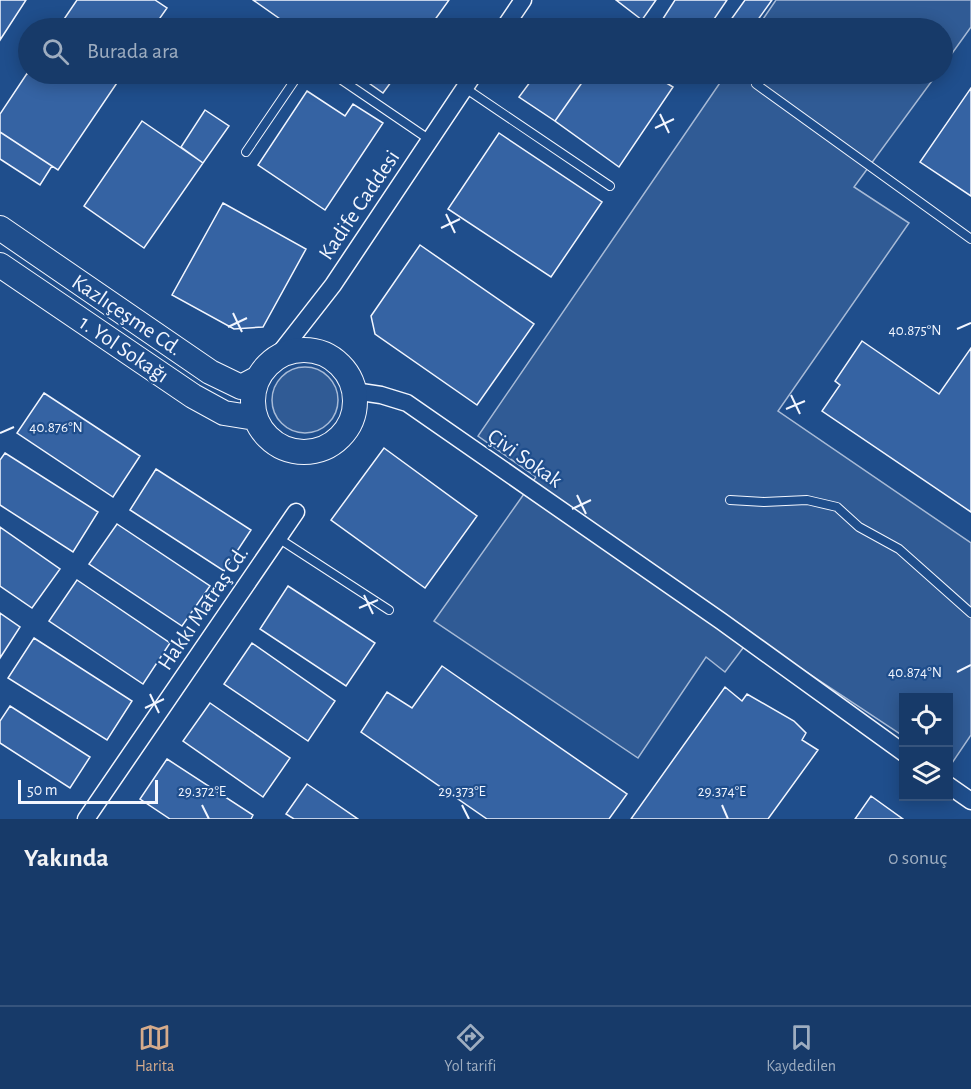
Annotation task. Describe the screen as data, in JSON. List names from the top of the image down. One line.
{"streets":{"street":["Kadife Caddesi","Kazlıçeşme Cd.","1. Yol Sokağı","Çivi Sokak","Hakkı Matraş Cd."]},"crossings":[["Kadife Caddesi","Kazlıçeşme Cd."],["Kadife Caddesi","1. Yol Sokağı"],["Kadife Caddesi","Çivi Sokak"],["Kazlıçeşme Cd.","1. Yol Sokağı"],["Kazlıçeşme Cd.","Çivi Sokak"],["1. Yol Sokağı","Çivi Sokak"]],"scale_bar":"50 m","page":{"search":"Burada ara","scale":"50 m","heading":["Yakında","0 sonuç"],"nav":["Harita","Yol tarifi","Kaydedilen"]},"coordinates":["40.875°N","40.876°N","40.874°N","29.372°E","29.373°E","29.374°E"]}
